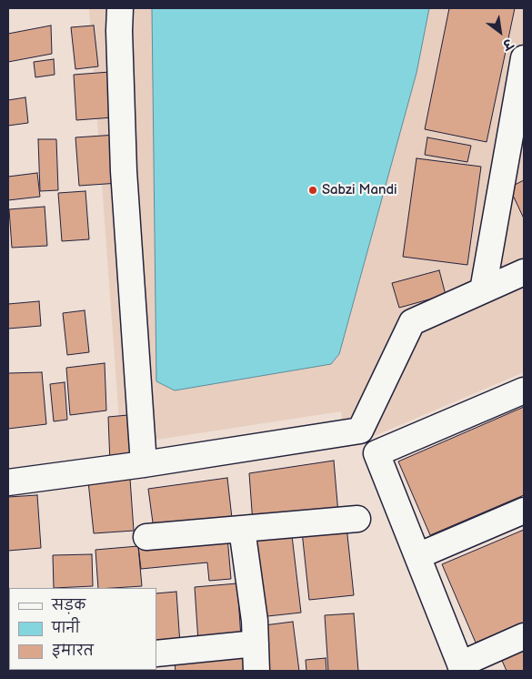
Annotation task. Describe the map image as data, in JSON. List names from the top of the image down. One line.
{"places":["Sabzi Mandi"],"legend":["सड़क","पानी","इमारत"],"north":"bottom right"}
